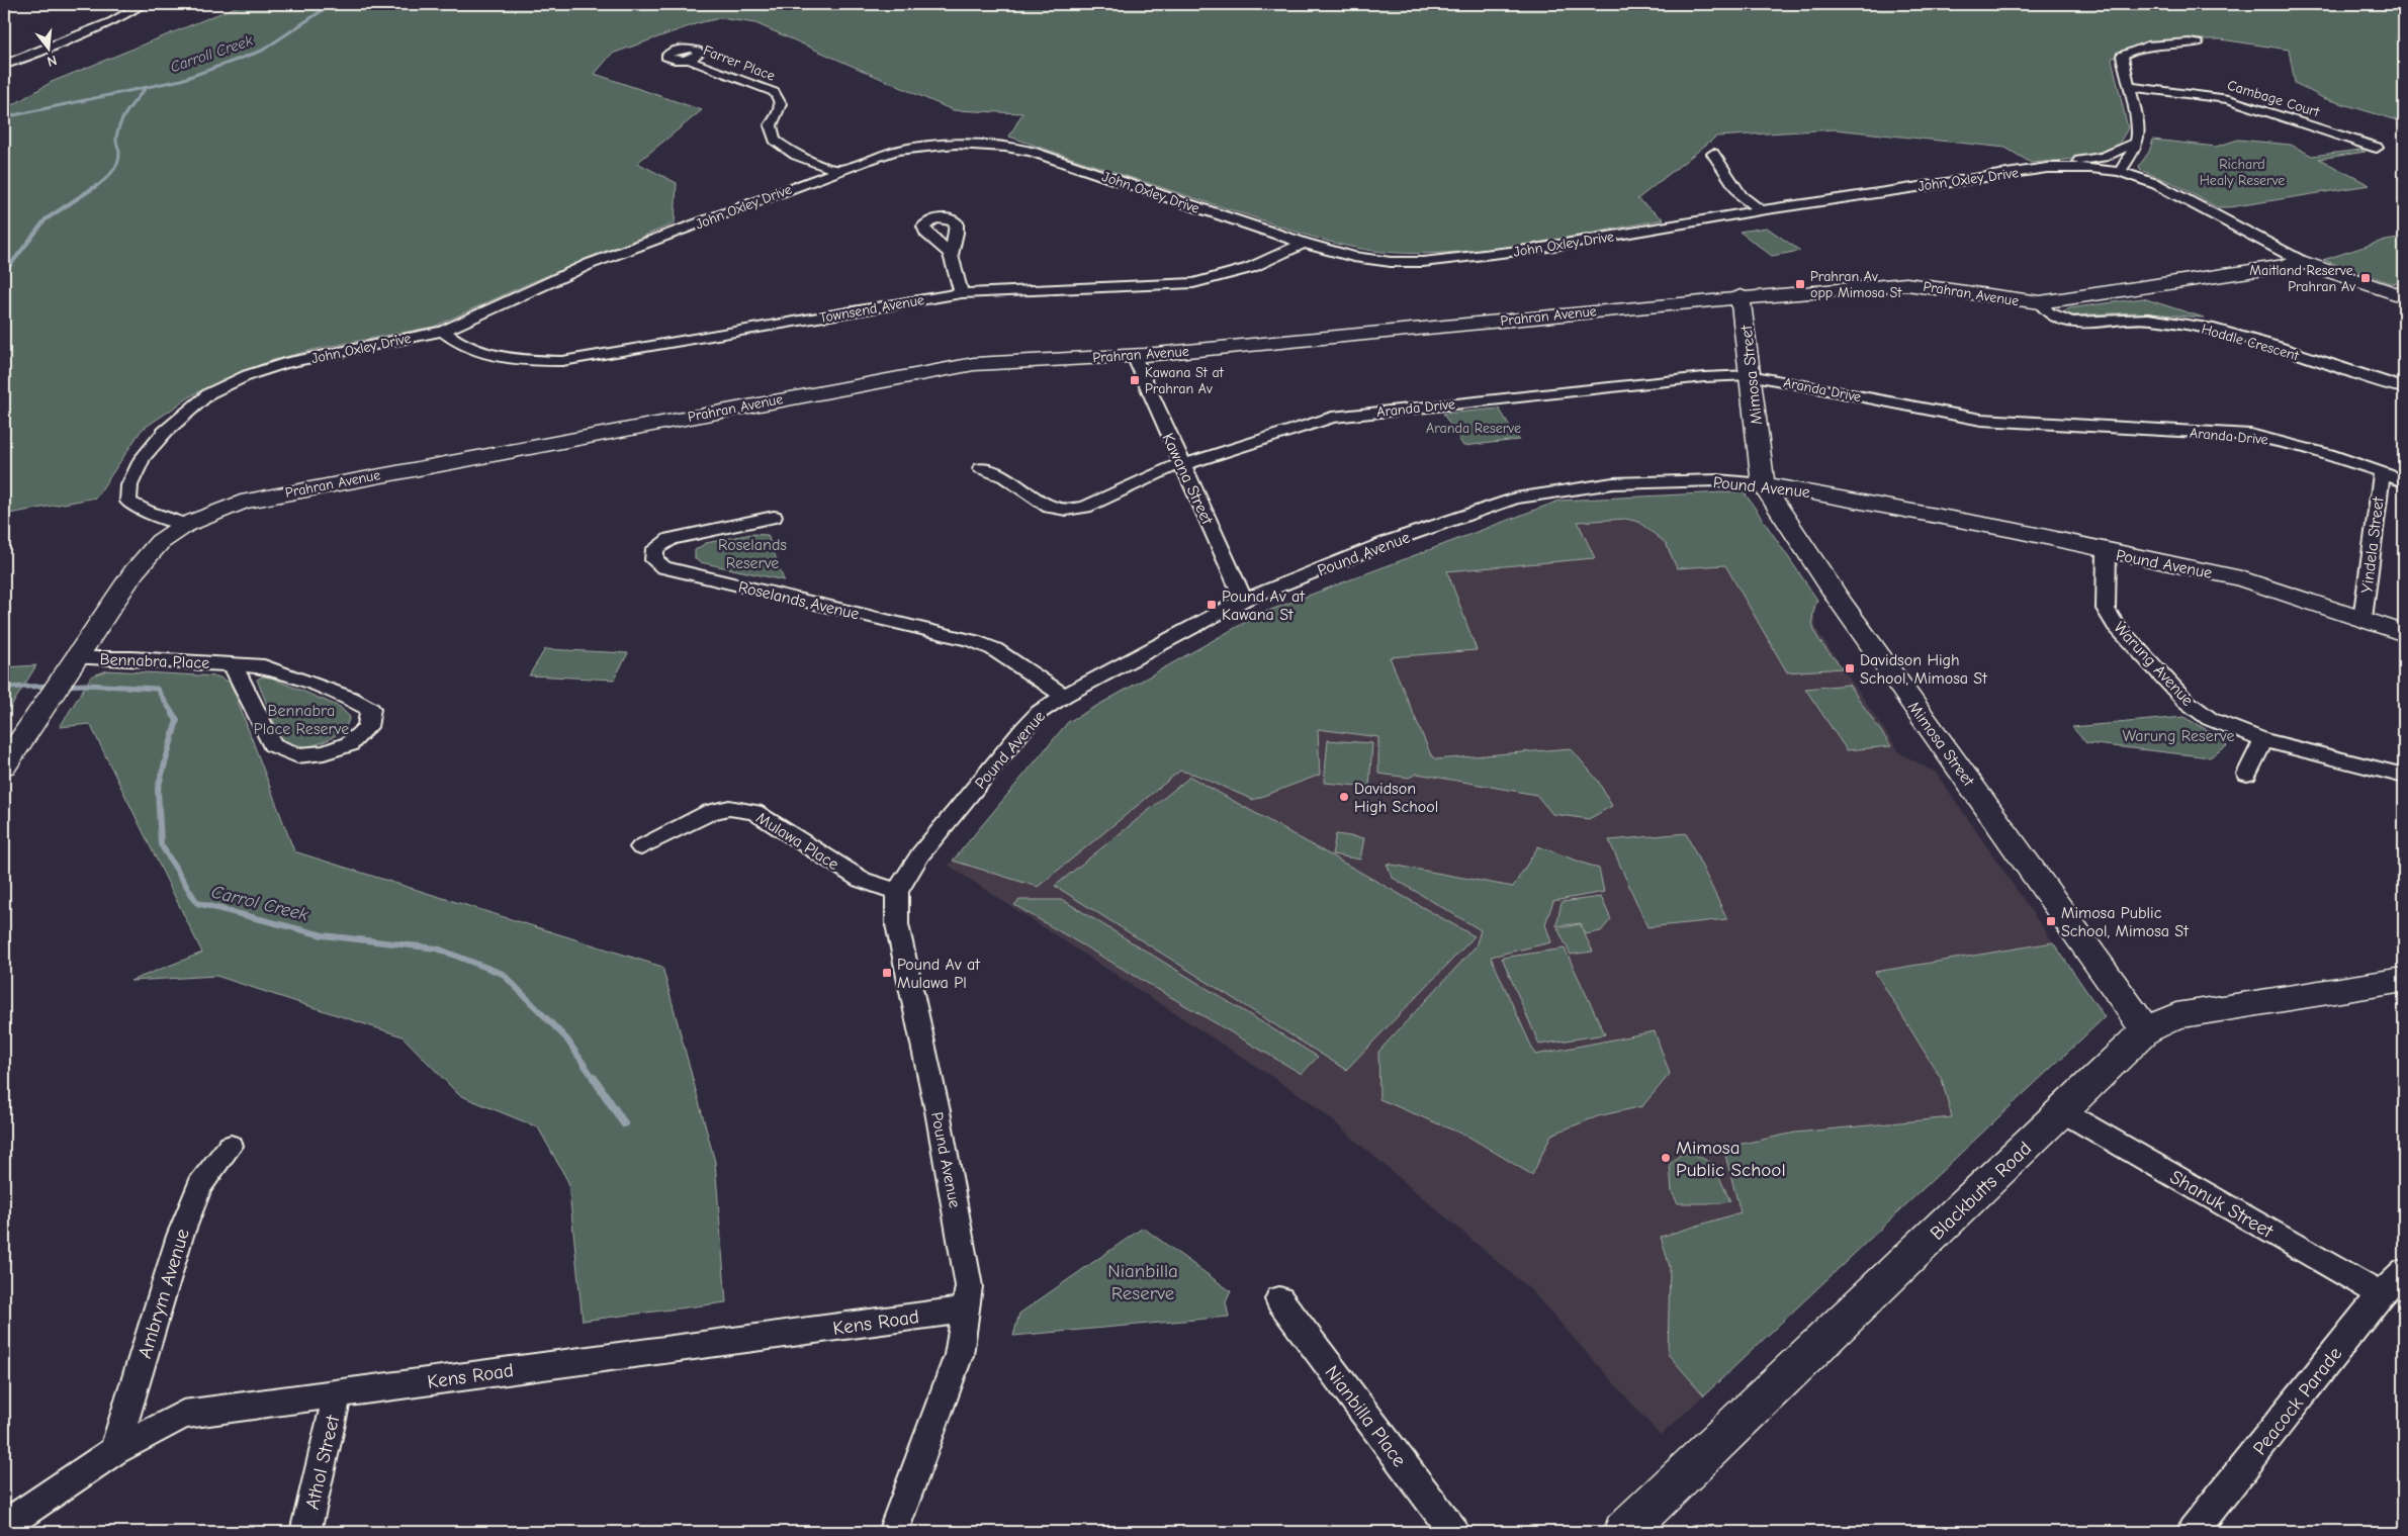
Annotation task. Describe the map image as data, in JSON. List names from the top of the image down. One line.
{"streets":{"street":["Farrer Place","Cambage Court","John Oxley Drive","Prahran Avenue","Townsend Avenue","Hoddle Crescent","Mimosa Street","Aranda Drive","Kawana Street","Pound Avenue","Yindela Street","Roselands Avenue","Bennabra Place","Warung Avenue","Mulawa Place","Blackbutts Road","Shanuk Street","Ambrym Avenue","Kens Road","Peacock Parade","Nianbilla Place","Athol Street"]},"crossings":[["Farrer Place","John Oxley Drive"],["John Oxley Drive","Prahran Avenue"],["John Oxley Drive","Townsend Avenue"],["Prahran Avenue","Hoddle Crescent"],["Prahran Avenue","Mimosa Street"],["Prahran Avenue","Kawana Street"],["Prahran Avenue","Bennabra Place"],["Mimosa Street","Aranda Drive"],["Mimosa Street","Pound Avenue"],["Mimosa Street","Blackbutts Road"],["Aranda Drive","Kawana Street"],["Aranda Drive","Yindela Street"],["Kawana Street","Pound Avenue"],["Pound Avenue","Yindela Street"],["Pound Avenue","Roselands Avenue"],["Pound Avenue","Warung Avenue"],["Pound Avenue","Mulawa Place"],["Pound Avenue","Kens Road"],["Blackbutts Road","Shanuk Street"],["Shanuk Street","Peacock Parade"],["Ambrym Avenue","Kens Road"],["Kens Road","Athol Street"]],"water":["Carroll Creek","Carrol Creek"],"parks":["Richard Healy Reserve","Aranda Reserve","Roselands Reserve","Bennabra Place Reserve","Warung Reserve","Nianbilla Reserve"],"places":{"transit":["Maitland Reserve, Prahran Av","Prahran Av opp Mimosa St","Kawana St at Prahran Av","Pound Av at Kawana St","Davidson High School, Mimosa St","Mimosa Public School, Mimosa St","Pound Av at Mulawa Pl"],"other":["Davidson High School","Mimosa Public School"]},"north":"bottom"}
